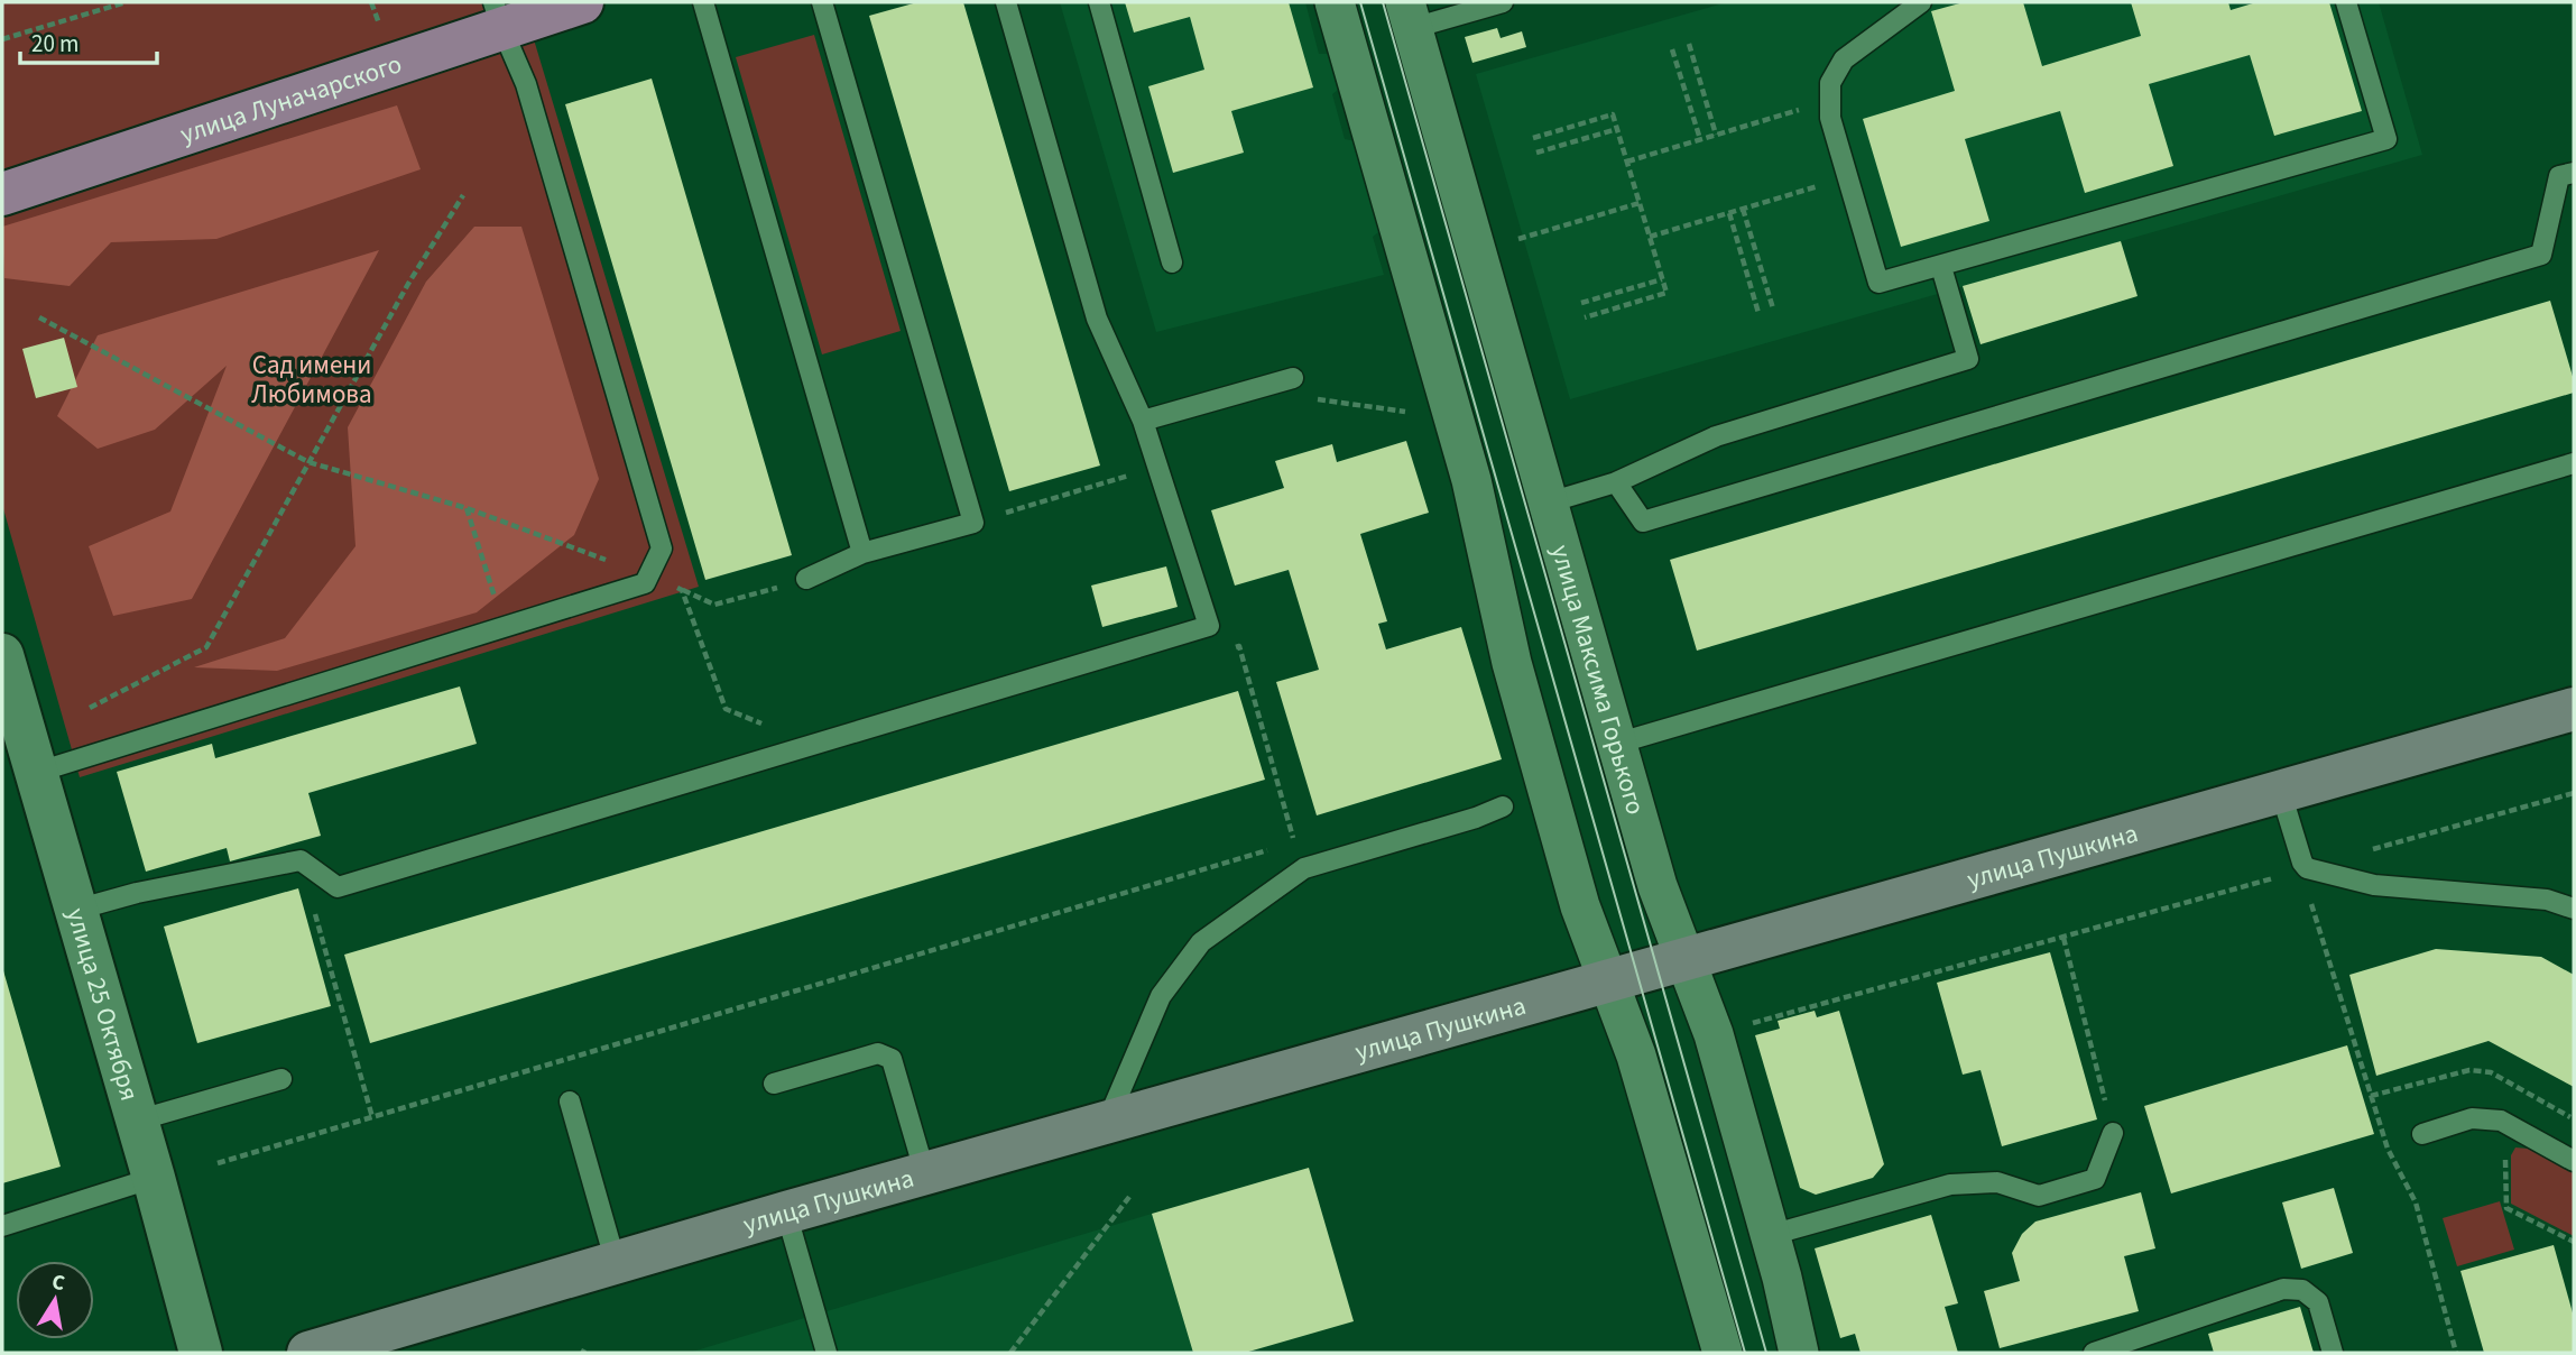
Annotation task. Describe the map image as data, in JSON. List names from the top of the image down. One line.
{"streets":{"main road":["улица Луначарского","улица Пушкина"],"street":["улица Максима Горького","улица 25 Октября"]},"crossings":[["улица Максима Горького","улица Пушкина"]],"parks":["Сад имени Любимова"],"scale_bar":"20 m","north":"top"}
